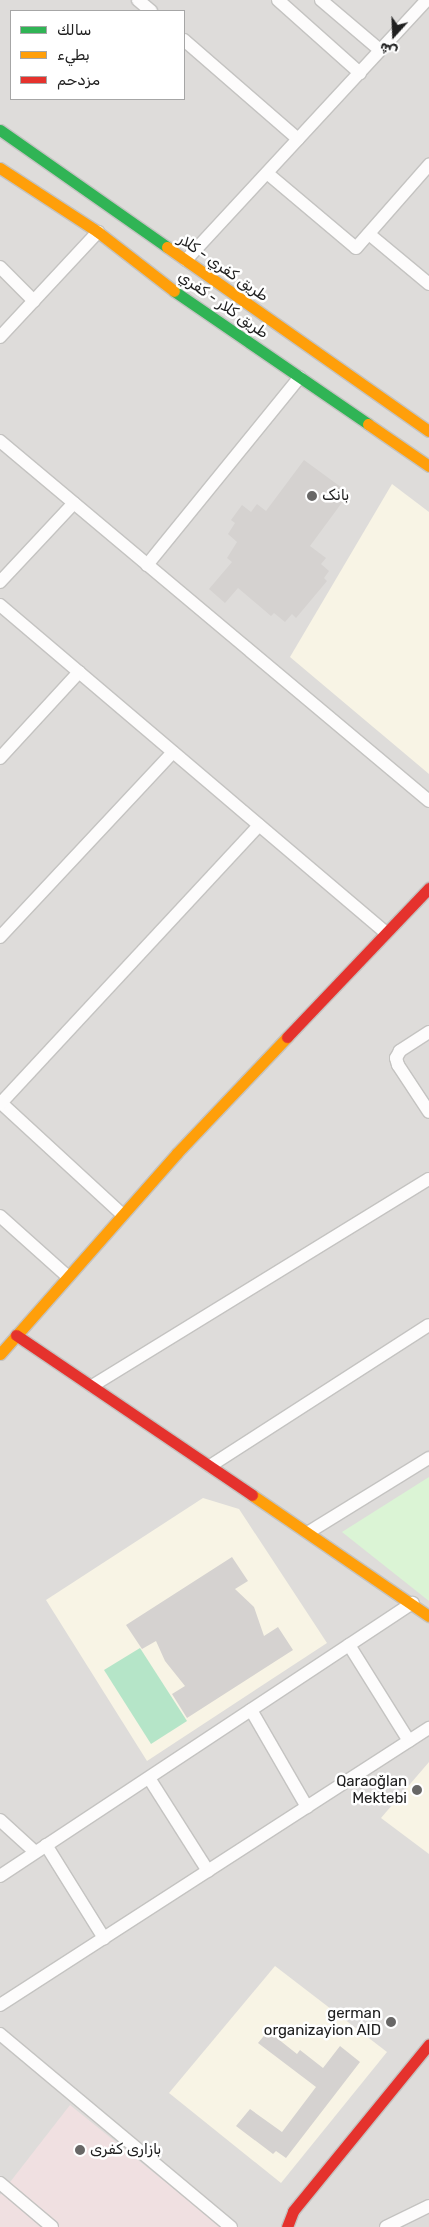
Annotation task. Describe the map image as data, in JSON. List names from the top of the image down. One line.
{"streets":{"main road":["طريق كفري - كلار","طريق كلار - كفري"]},"places":["بانک","Qaraoğlan Mektebi","german organizayion AID","بازاری کفری"],"legend":["سالك","بطيء","مزدحم"],"north":"bottom"}
